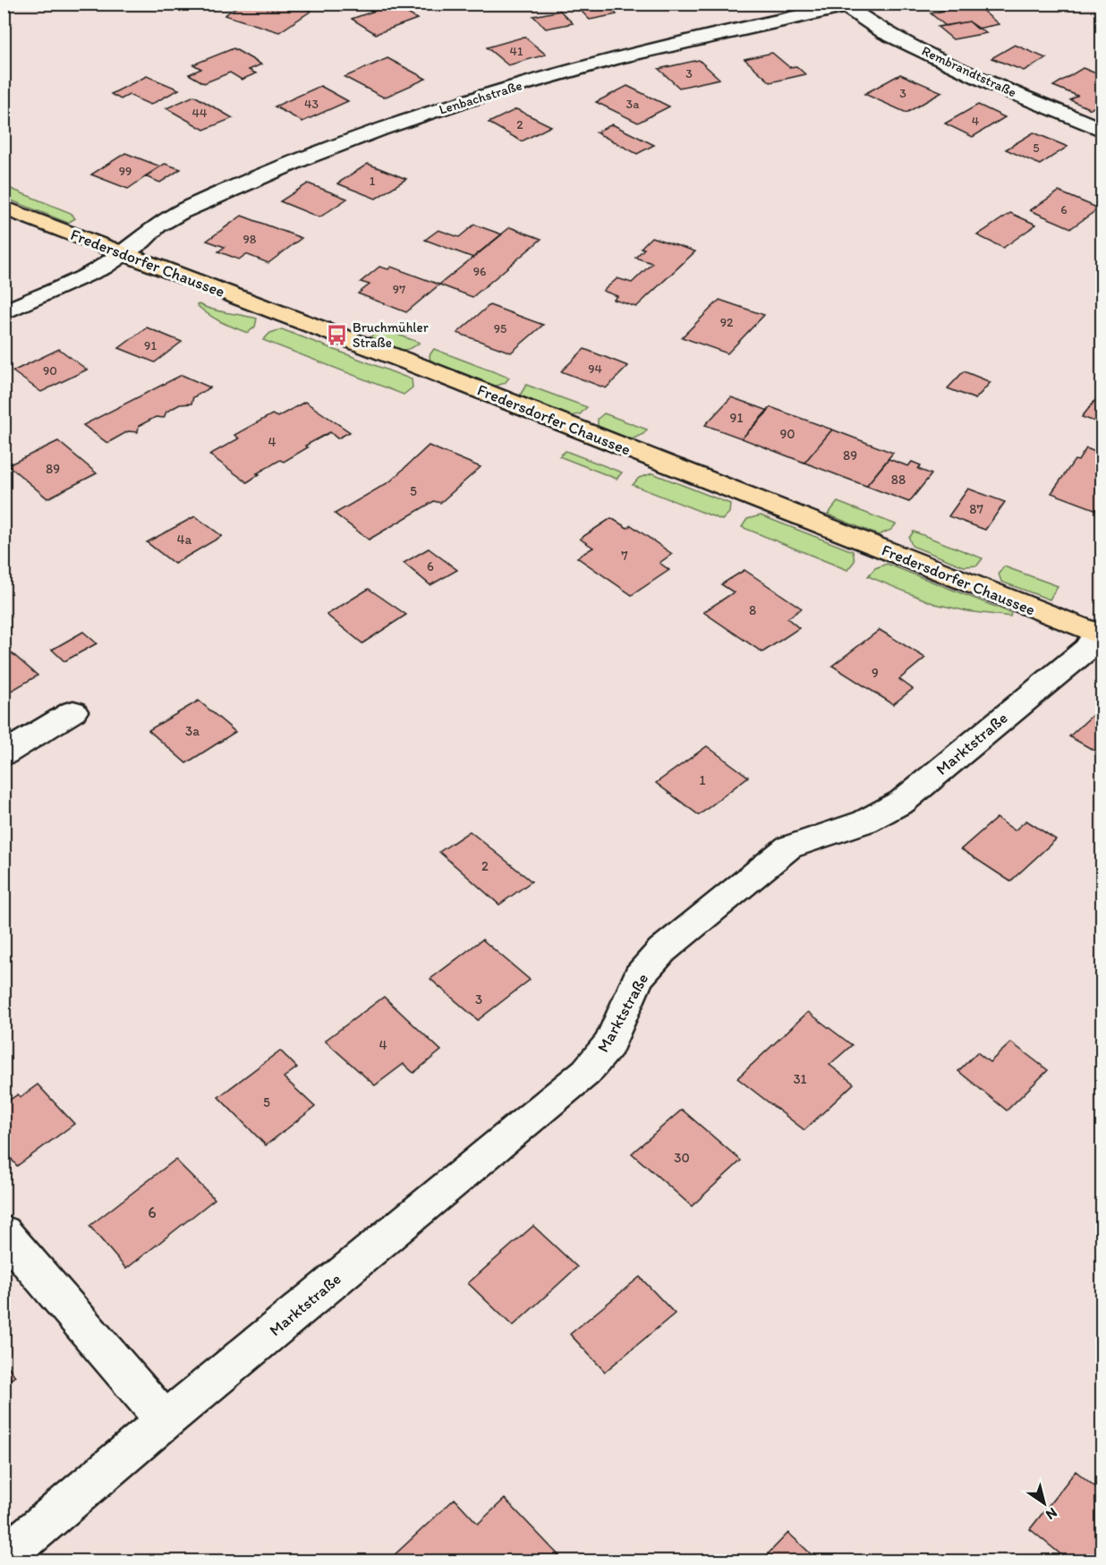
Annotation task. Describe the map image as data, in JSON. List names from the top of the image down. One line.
{"streets":{"main road":["Fredersdorfer Chaussee"],"street":["Rembrandtstraße","Lenbachstraße","Marktstraße"]},"crossings":[["Rembrandtstraße","Lenbachstraße"],["Lenbachstraße","Fredersdorfer Chaussee"],["Fredersdorfer Chaussee","Marktstraße"]],"places":{"bus stop":["Bruchmühler Straße"]},"house_numbers":["41","3","3","43","3a","44","4","2","5","99","1","6","98","96","97","92","95","91","94","90","91","90","4","89","89","88","5","87","4a","7","6","8","9","3a","1","2","3","4","31","5","30","6"],"north":"bottom right"}
